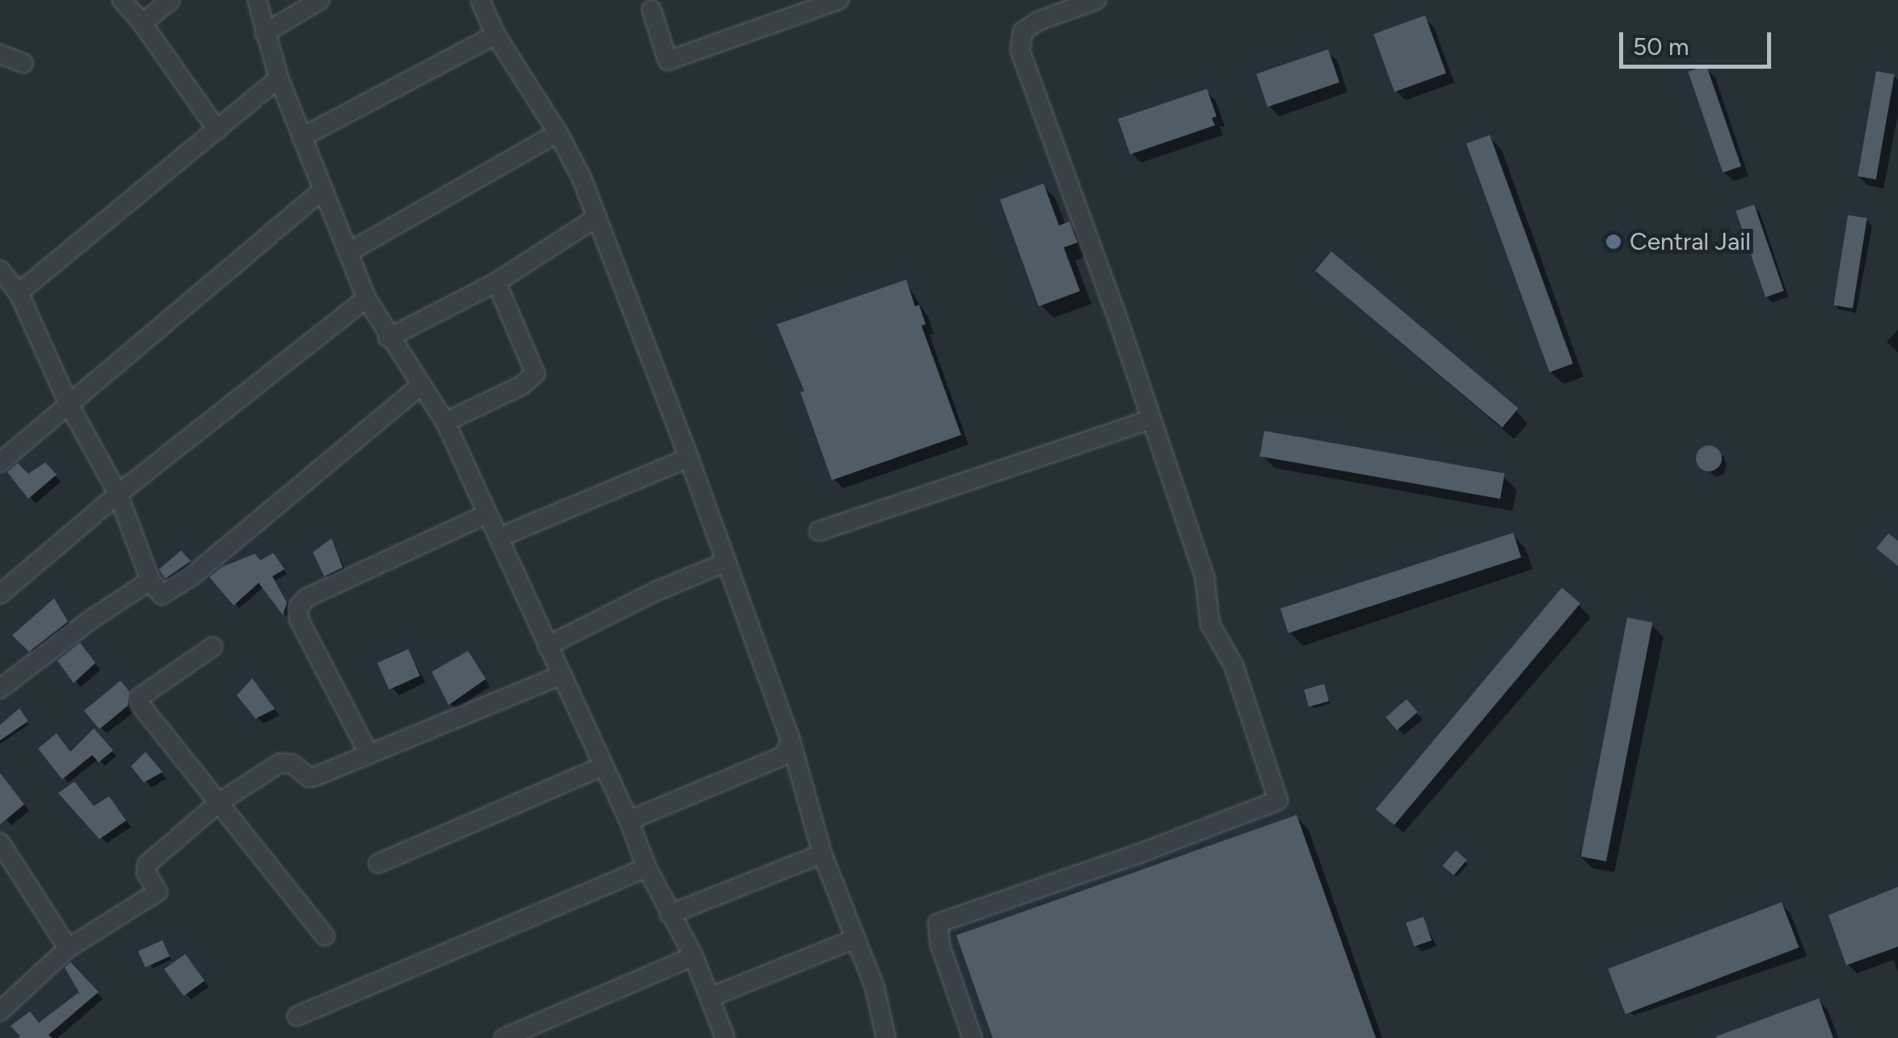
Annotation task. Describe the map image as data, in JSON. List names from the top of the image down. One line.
{"places":["Central Jail"],"scale_bar":"50 m"}
